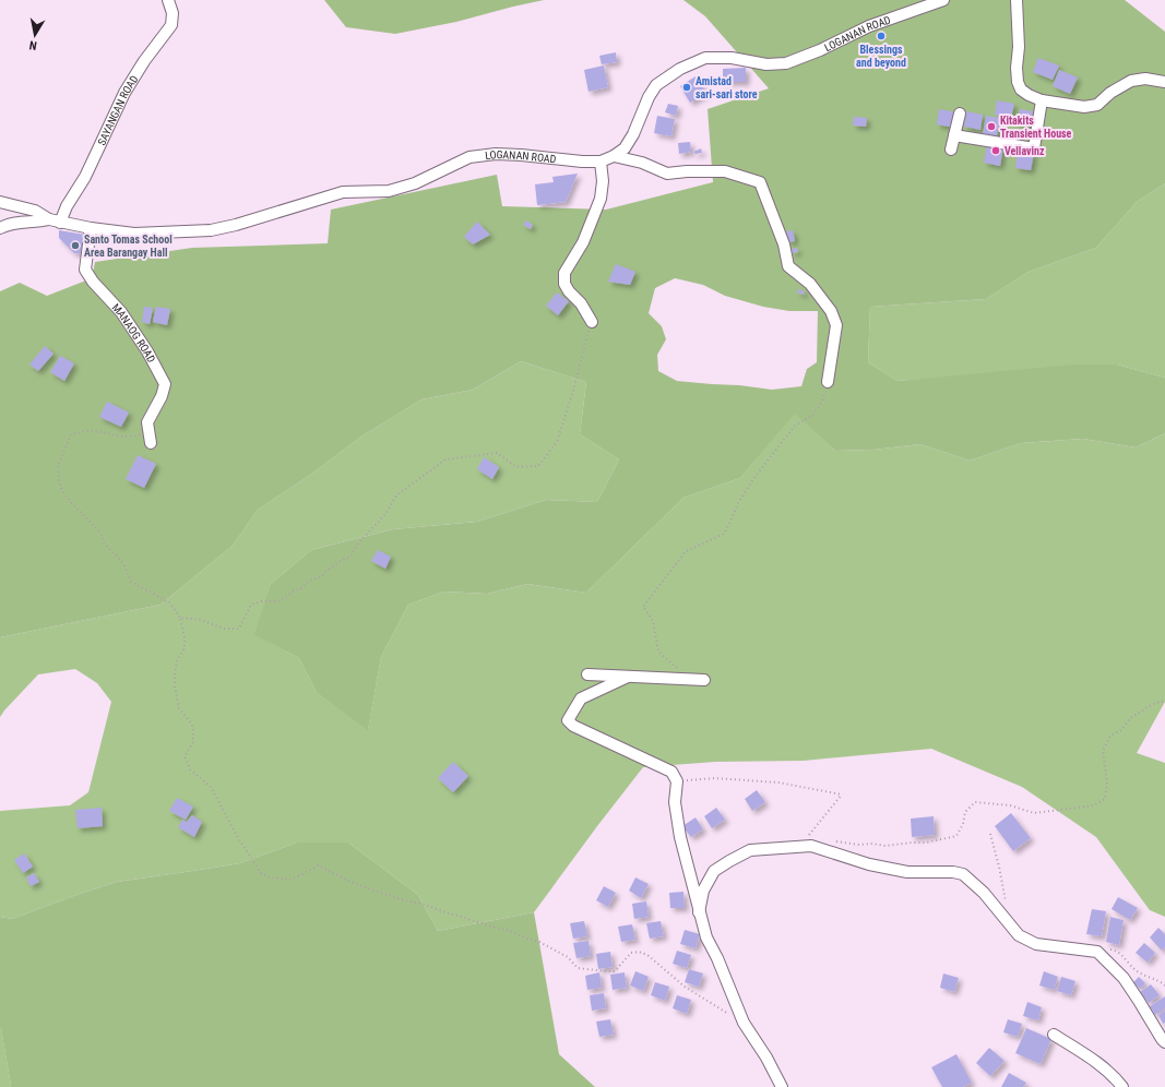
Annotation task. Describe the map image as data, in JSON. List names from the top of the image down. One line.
{"streets":{"street":["LOGANAN ROAD","SAYANGAN ROAD","MANAOG ROAD"]},"crossings":[["LOGANAN ROAD","SAYANGAN ROAD"],["LOGANAN ROAD","MANAOG ROAD"]],"places":["Blessings and beyond","Amistad sari-sari store","Kitakits Transient House","Vellavinz","Santo Tomas School Area Barangay Hall"],"north":"bottom"}
